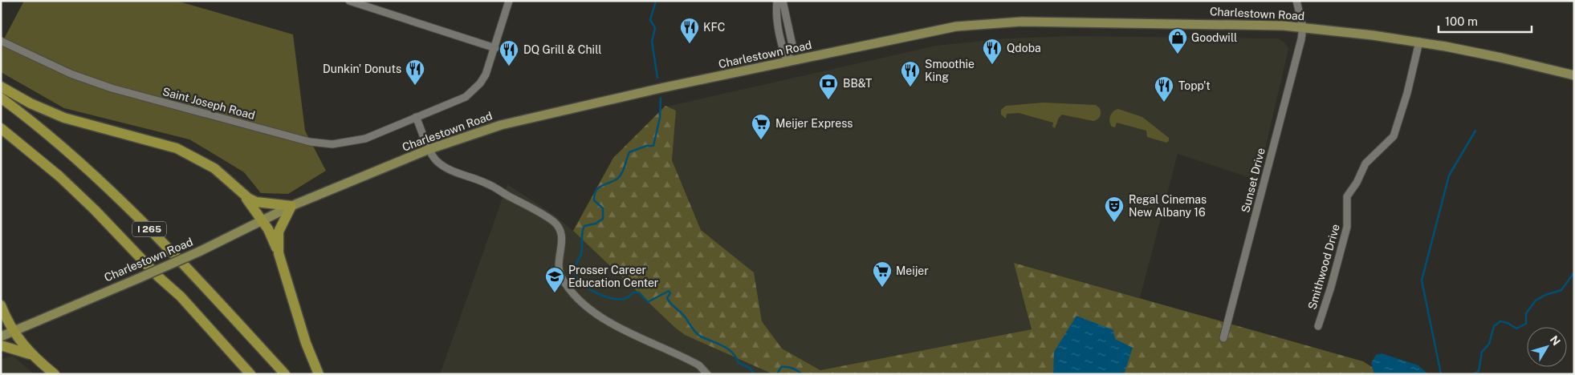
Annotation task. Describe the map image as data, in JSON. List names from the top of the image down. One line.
{"streets":{"highway":["I 265"],"main road":["Charlestown Road"],"street":["Saint Joseph Road","Sunset Drive","Smithwood Drive"]},"crossings":[["Charlestown Road","Sunset Drive"],["Charlestown Road","Smithwood Drive"]],"places":{"restaurant":["KFC","Qdoba","DQ Grill & Chill","Dunkin' Donuts","Smoothie King","Topp't"],"shop":["Goodwill"],"bank":["BB&T"],"supermarket":["Meijer Express","Meijer"],"theatre":["Regal Cinemas New Albany 16"],"school or university":["Prosser Career Education Center"]},"scale_bar":"100 m","north":"top right"}
